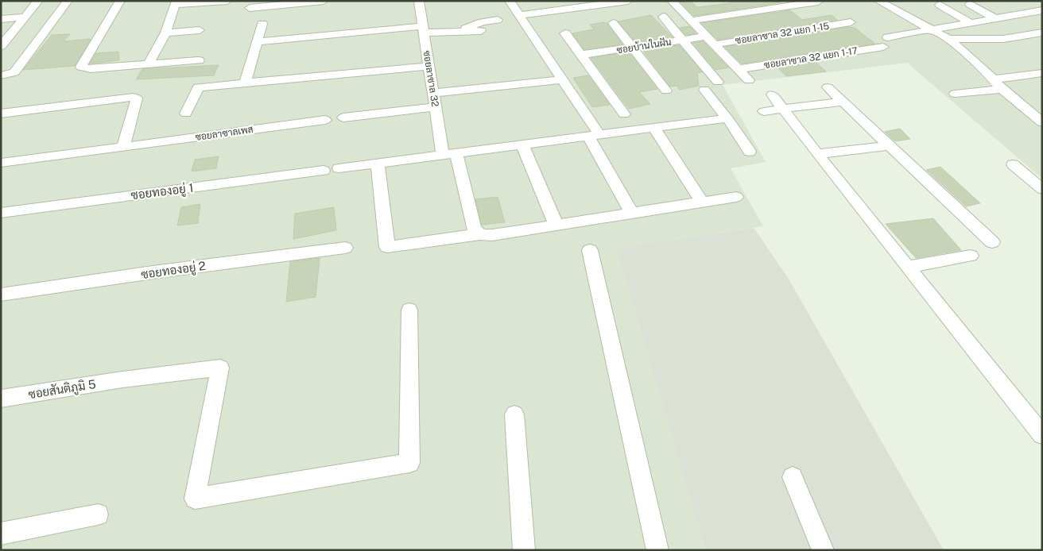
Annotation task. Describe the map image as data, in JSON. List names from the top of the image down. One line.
{"streets":{"street":["ซอยลาซาล 32 แยก 1-15","ซอยบ้านในฝัน","ซอยลาซาล 32 แยก 1-17","ซอยลาซาล 32","ซอยลาซาลเพส","ซอยทองอยู่ 1","ซอยทองอยู่ 2","ซอยสันติภูมิ 5"]}}
